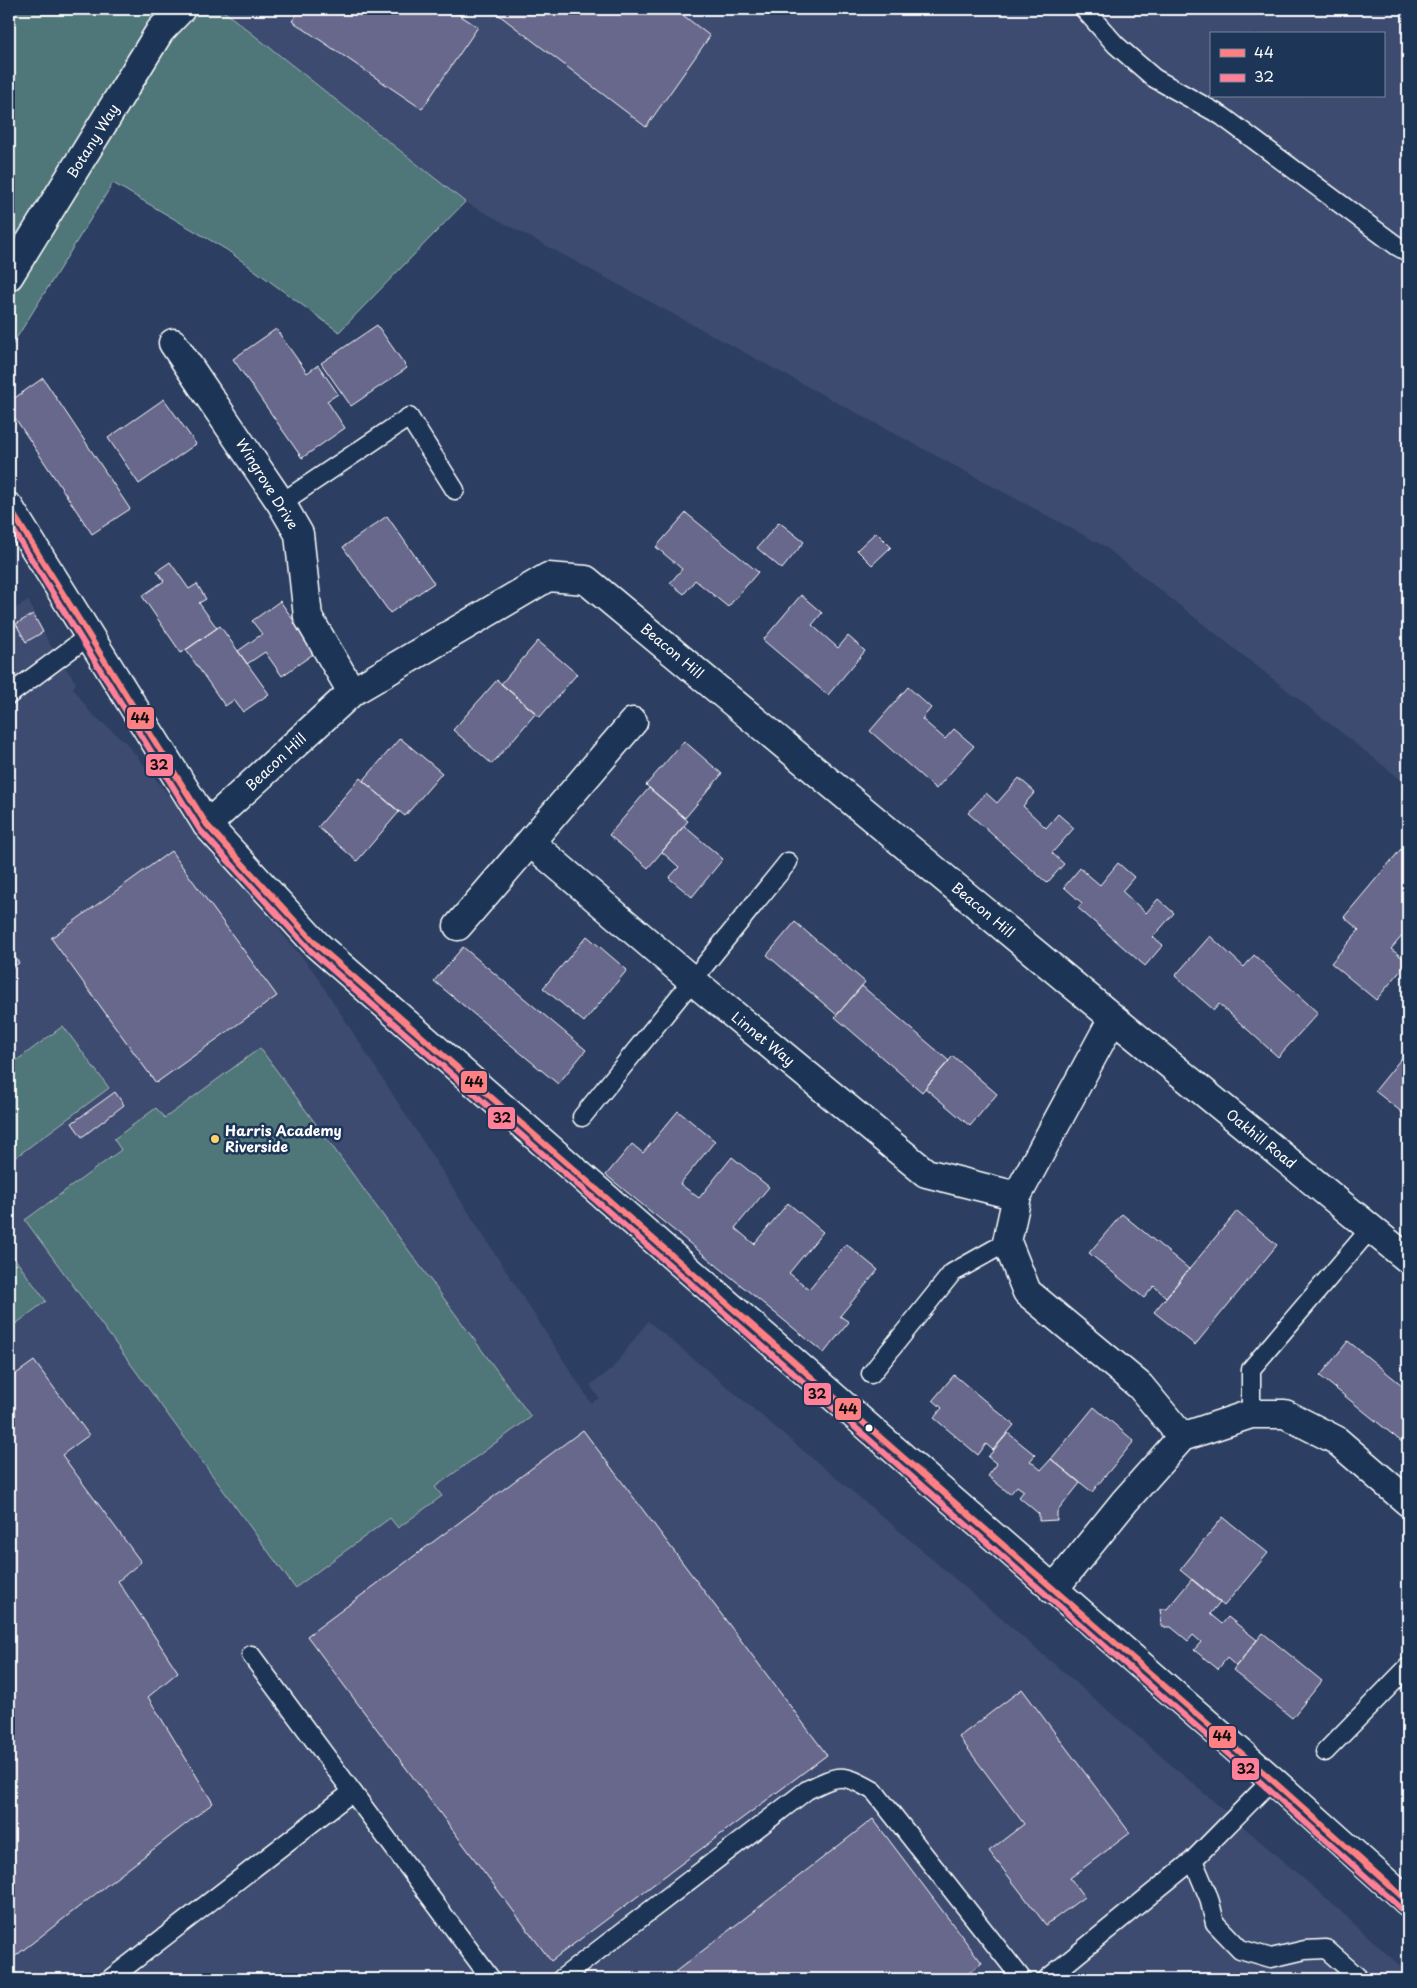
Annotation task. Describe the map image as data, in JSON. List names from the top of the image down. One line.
{"streets":{"street":["Botany Way","Wingrove Drive","Beacon Hill","Linnet Way","Oakhill Road"]},"crossings":[["Wingrove Drive","Beacon Hill"],["Beacon Hill","Oakhill Road"]],"places":["Harris Academy Riverside"],"lines":["transit line 44","transit line 32"],"legend":["44","32"]}
